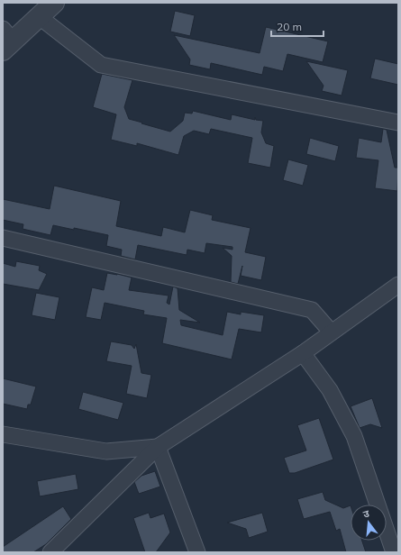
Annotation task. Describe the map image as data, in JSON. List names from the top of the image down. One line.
{"scale_bar":"20 m","north":"top"}
